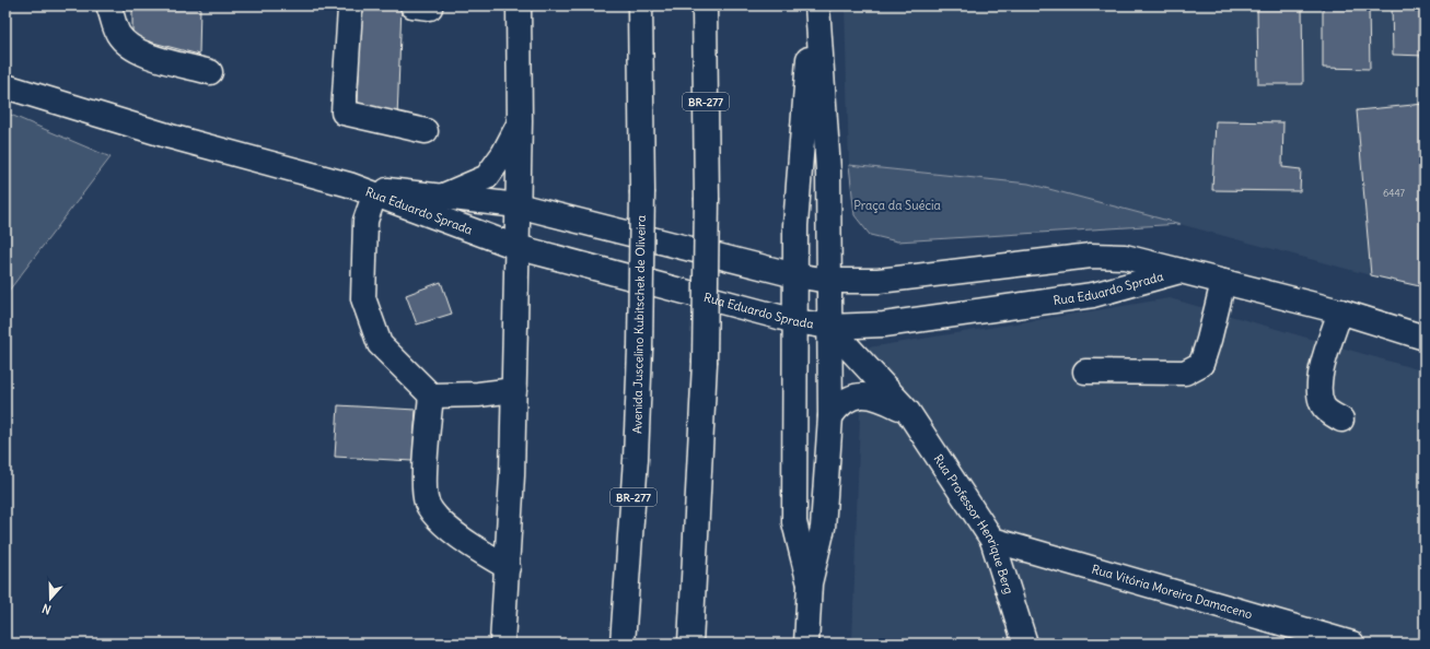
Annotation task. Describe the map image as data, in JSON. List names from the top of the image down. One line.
{"streets":{"main road":["BR-277","Rua Eduardo Sprada","Avenida Juscelino Kubitschek de Oliveira","Rua Professor Henrique Berg","Rua Vitória Moreira Damaceno"]},"crossings":[["Rua Eduardo Sprada","Rua Professor Henrique Berg"],["Rua Professor Henrique Berg","Rua Vitória Moreira Damaceno"]],"parks":["Praça da Suécia"],"house_numbers":["6447"],"north":"bottom"}
